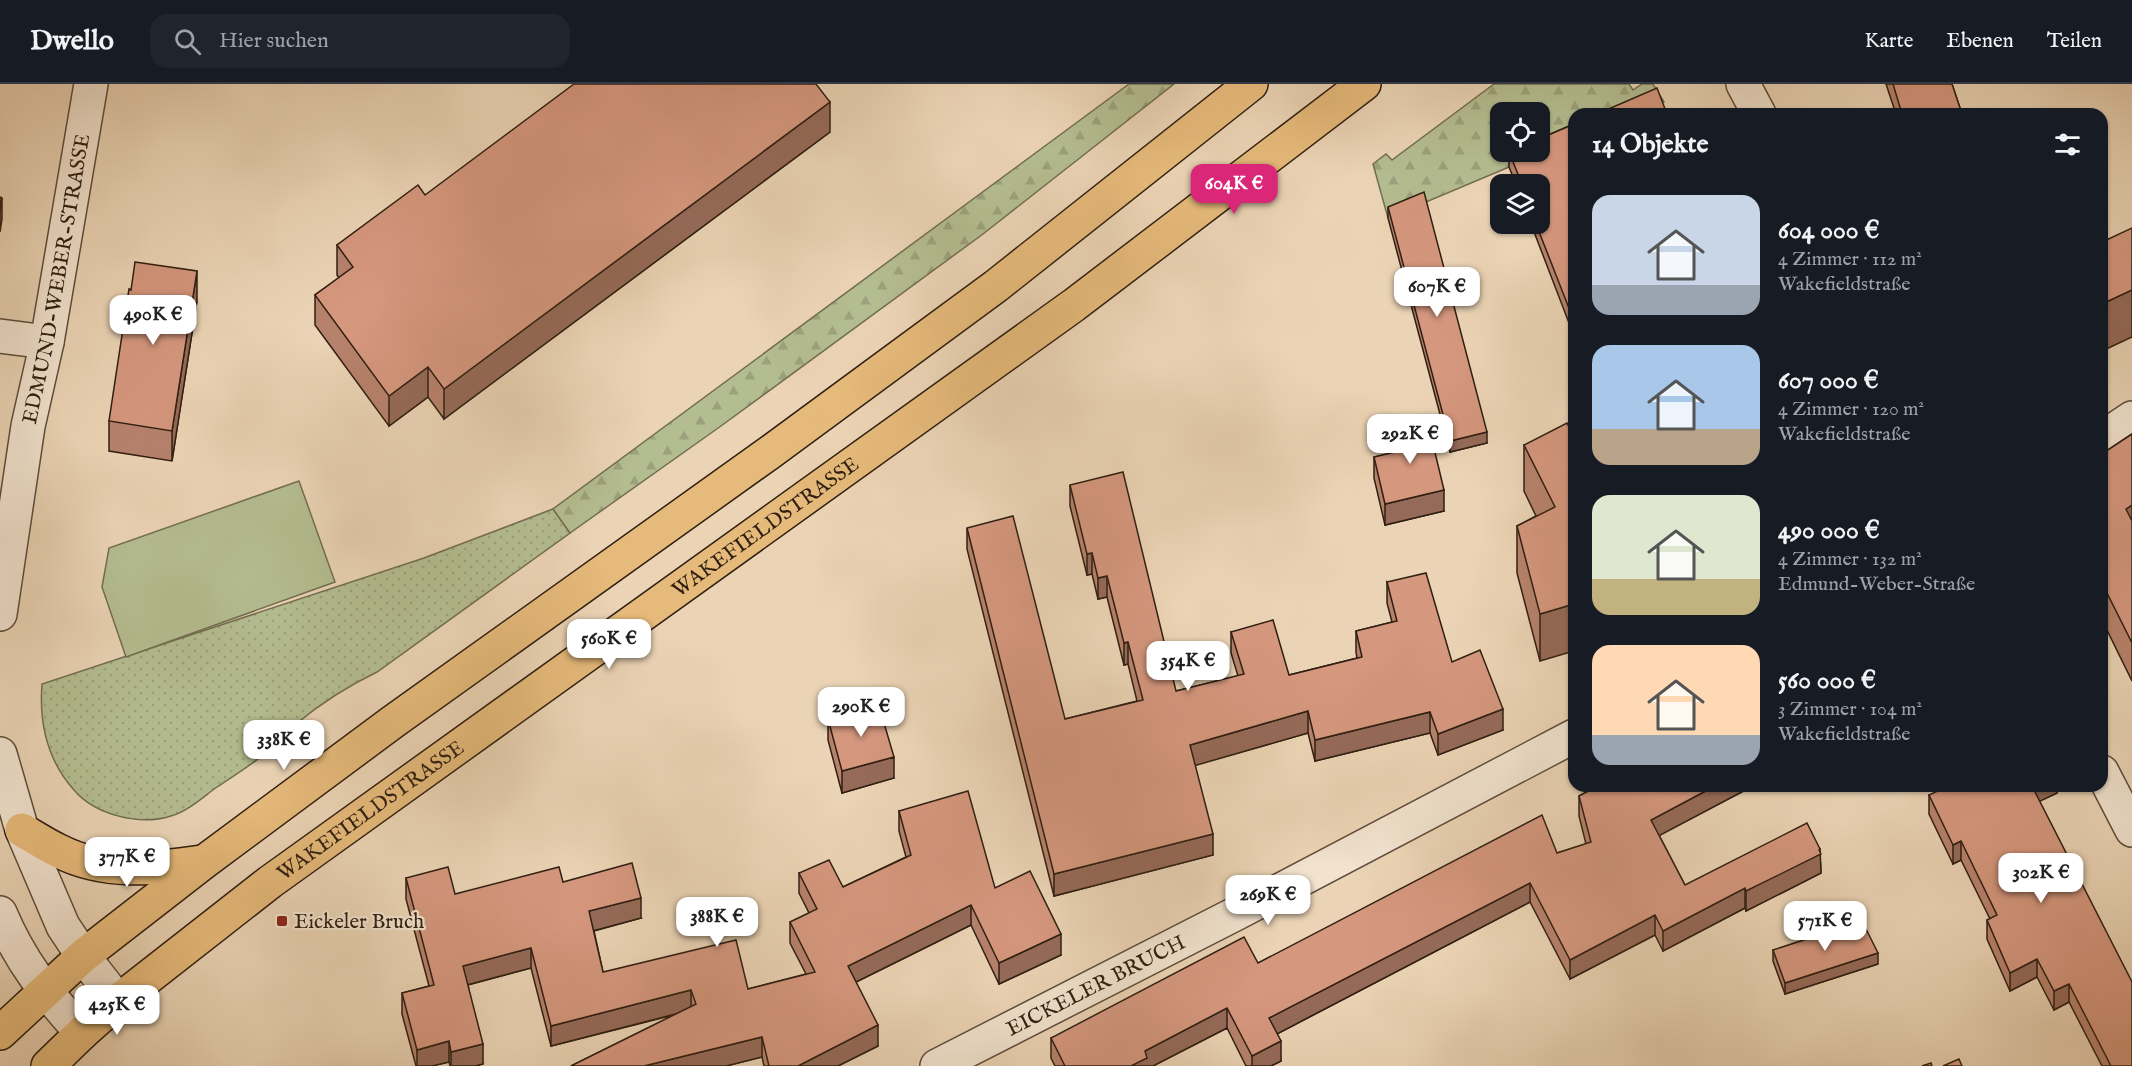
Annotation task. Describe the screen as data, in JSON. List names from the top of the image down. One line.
{"streets":{"main road":["WAKEFIELDSTRASSE"],"street":["EDMUND-WEBER-STRASSE","EICKELER BRUCH"]},"places":{"transit":["Eickeler Bruch"]},"page":{"header":"Dwello","search":"Hier suchen","nav":["Karte","Ebenen","Teilen"],"heading":"14 Objekte","price":["604K €","607K €","490K €","292K €","560K €","354K €","290K €","338K €","377K €","302K €","269K €","388K €","571K €","425K €"],"list":[{"name":"604 000 €","note":"4 Zimmer · 112 m² · Wakefieldstraße"},{"name":"607 000 €","note":"4 Zimmer · 120 m² · Wakefieldstraße"},{"name":"490 000 €","note":"4 Zimmer · 132 m² · Edmund-Weber-Straße"},{"name":"560 000 €","note":"3 Zimmer · 104 m² · Wakefieldstraße"}]}}
